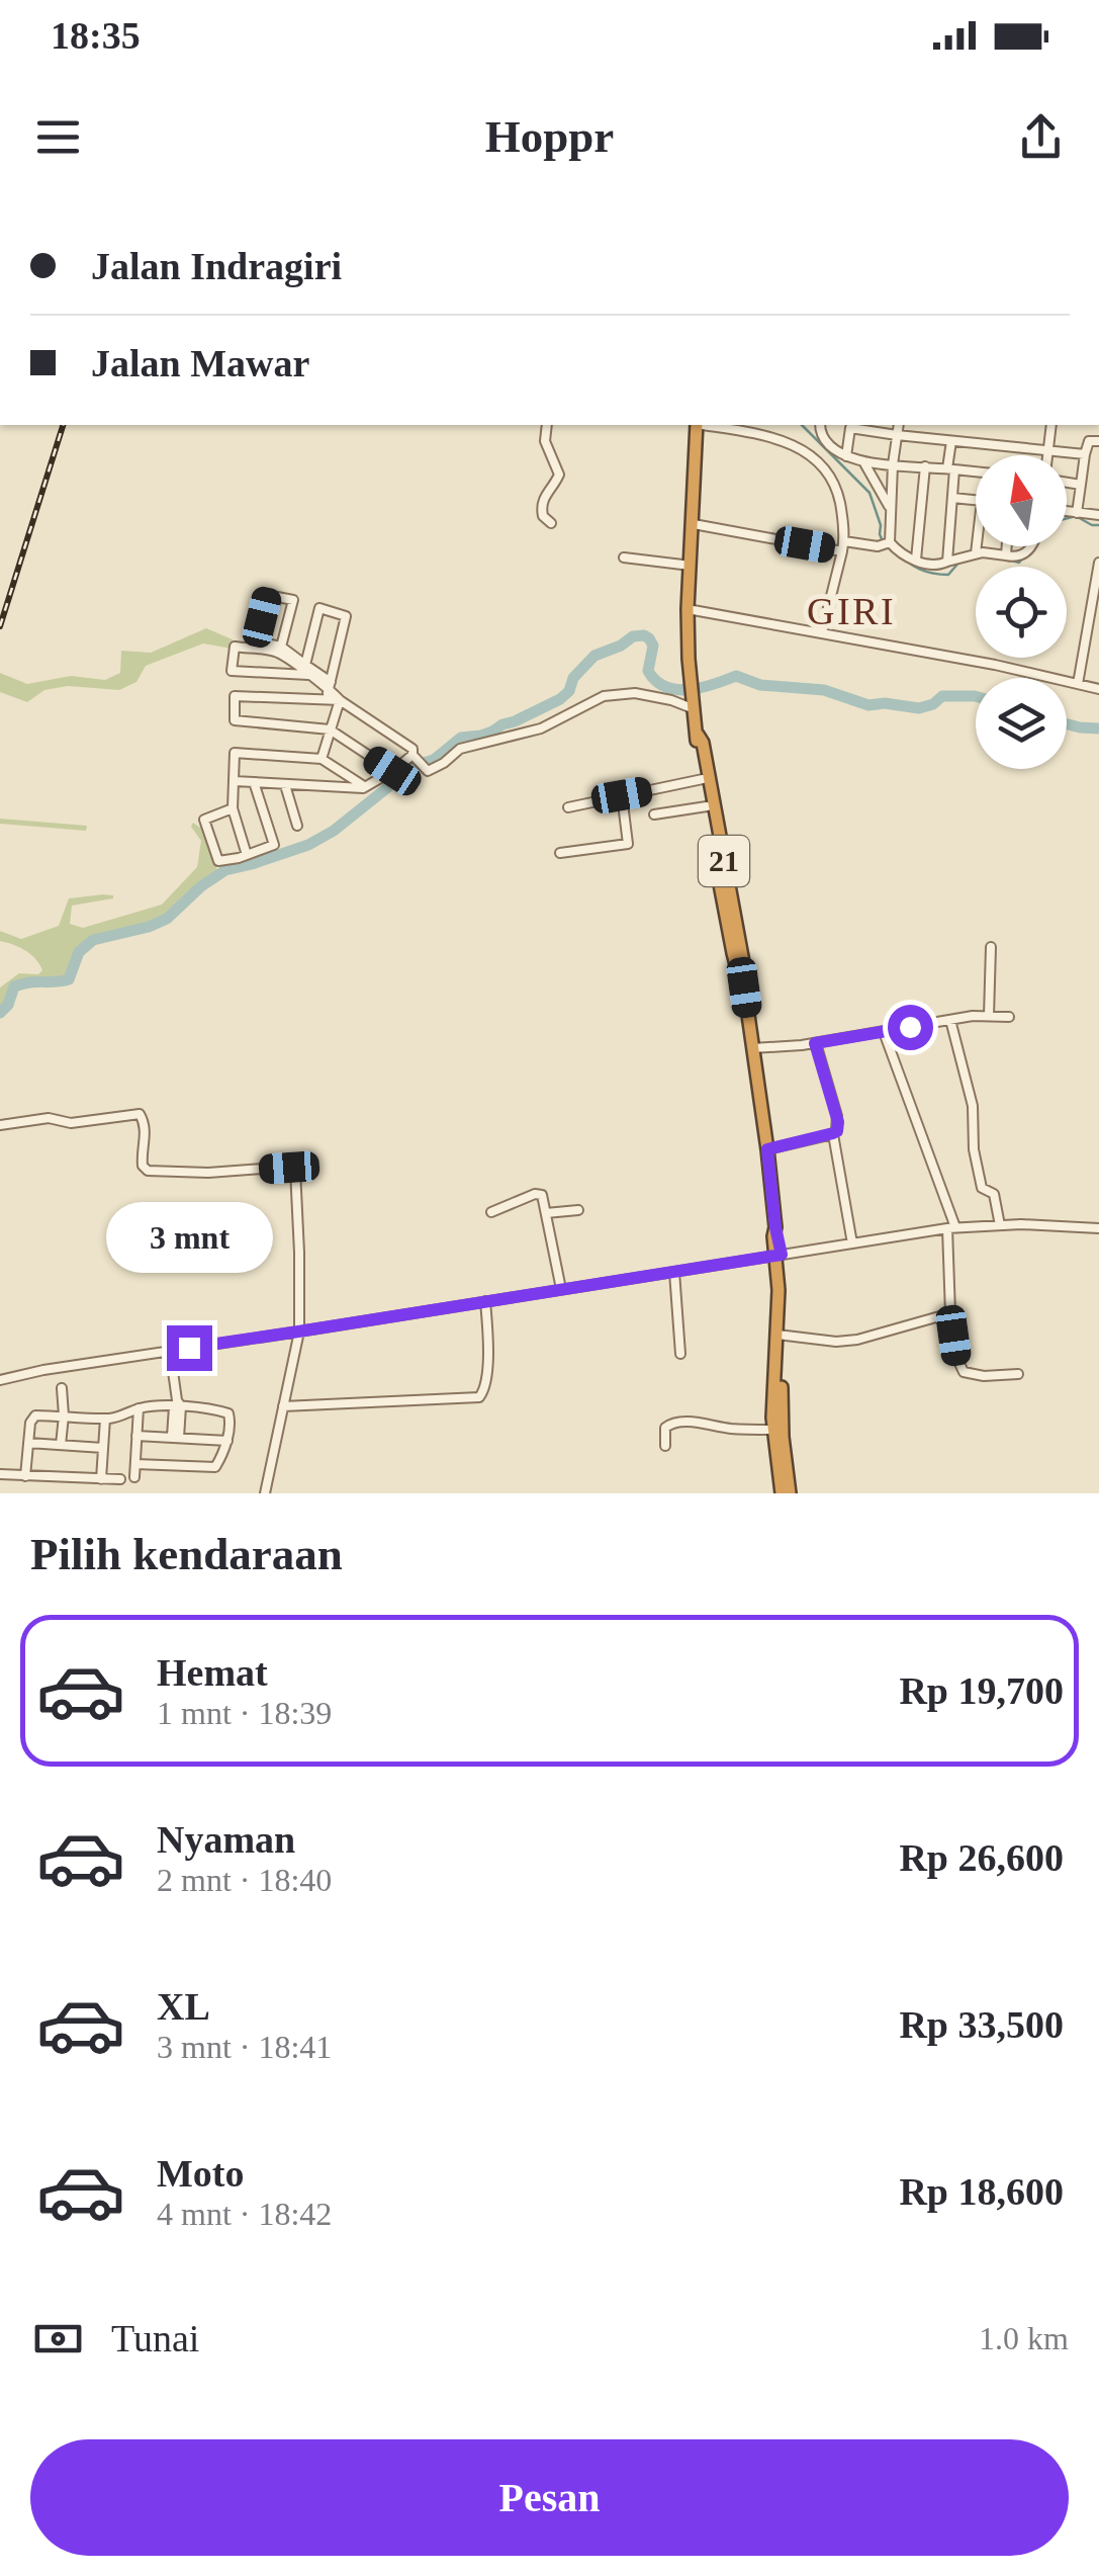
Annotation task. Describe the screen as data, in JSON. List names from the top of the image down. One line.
{"streets":{"highway":["21"]},"districts":["GIRI"],"north":"top","page":{"status":"18:35","header":"Hoppr","banner":["Jalan Indragiri","Jalan Mawar"],"bubble":"3 mnt","heading":"Pilih kendaraan","list":[{"name":"Hemat","note":"1 mnt · 18:39","value":"Rp 19,700"},{"name":"Nyaman","note":"2 mnt · 18:40","value":"Rp 26,600"},{"name":"XL","note":"3 mnt · 18:41","value":"Rp 33,500"},{"name":"Moto","note":"4 mnt · 18:42","value":"Rp 18,600"}],"pay":["Tunai","1.0 km"],"buttons":"Pesan"}}
